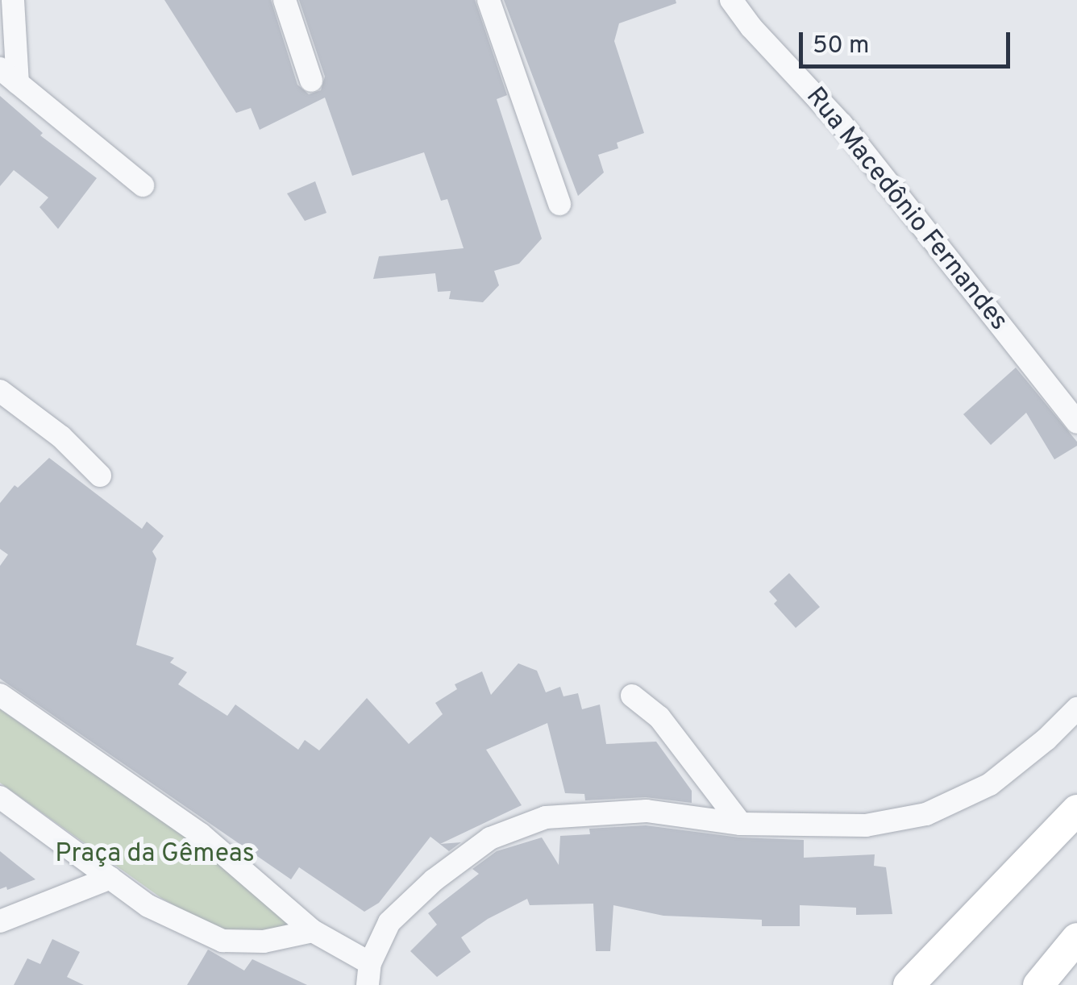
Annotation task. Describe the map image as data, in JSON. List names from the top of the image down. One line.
{"streets":{"street":["Rua Macedônio Fernandes"]},"parks":["Praça da Gêmeas"],"scale_bar":"50 m"}
